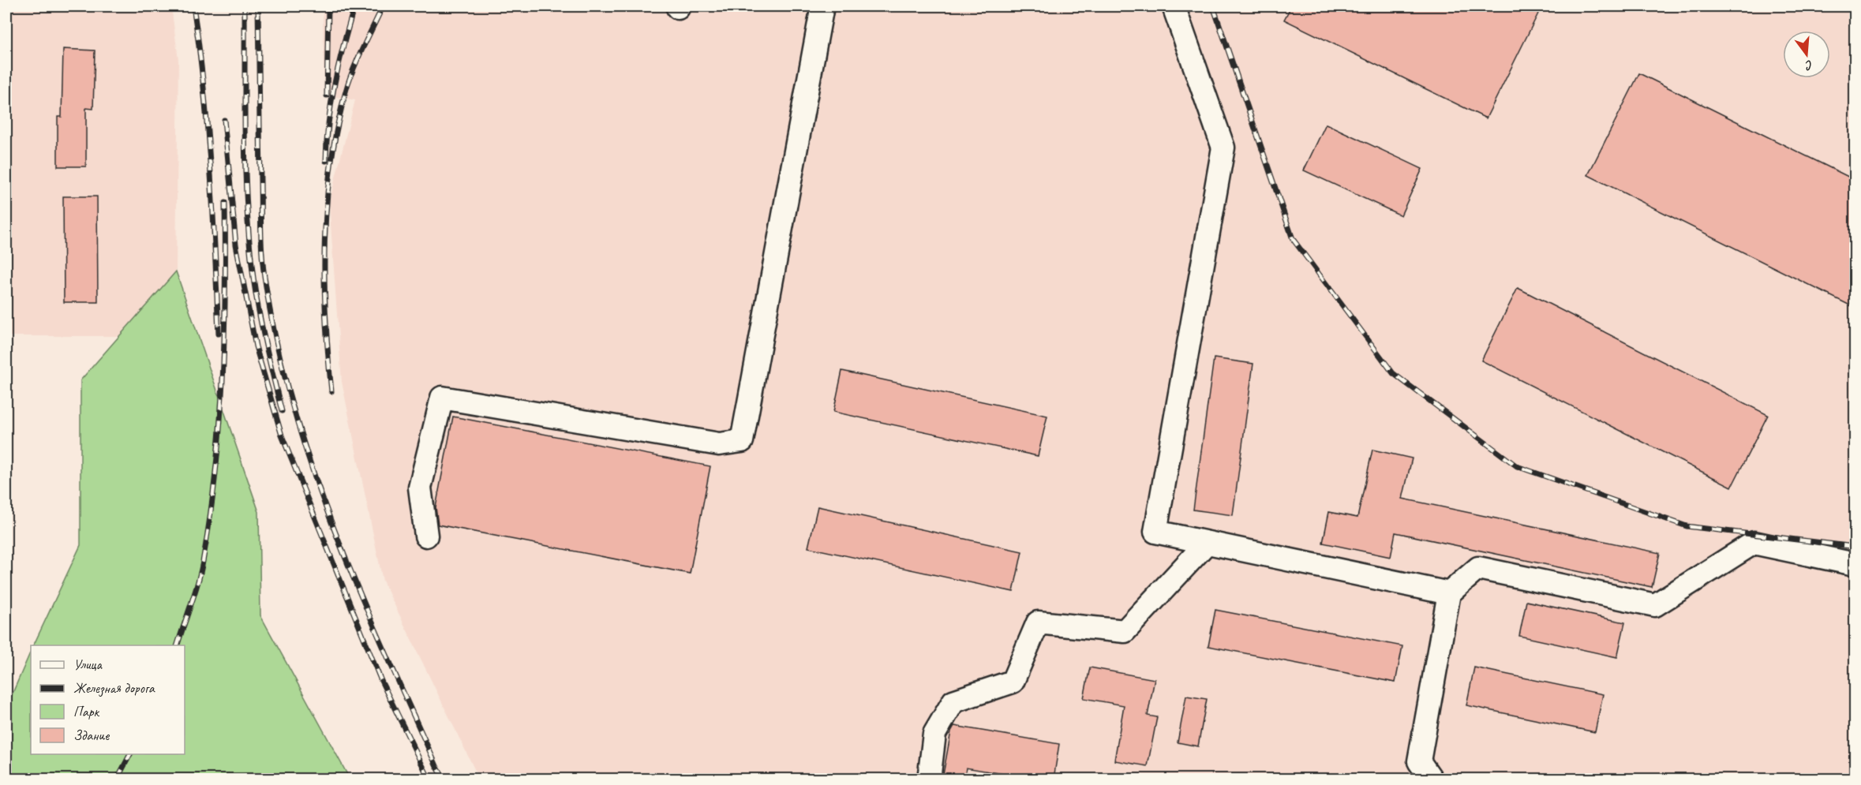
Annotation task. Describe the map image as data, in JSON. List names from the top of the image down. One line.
{"legend":["Улица","Железная дорога","Парк","Здание"],"north":"bottom"}
